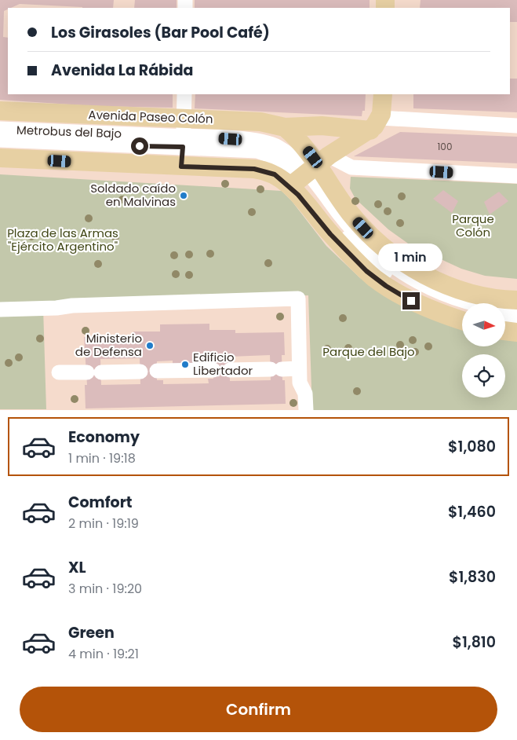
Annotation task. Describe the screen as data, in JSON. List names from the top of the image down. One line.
{"streets":{"main road":["Avenida Paseo Colón"],"street":["Metrobus del Bajo"]},"crossings":[["Avenida Paseo Colón","Metrobus del Bajo"]],"parks":["Parque Colón","Plaza de las Armas \"Ejército Argentino\"","Parque del Bajo"],"places":["Soldado caído en Malvinas","Ministerio de Defensa","Edificio Libertador"],"house_numbers":["100"],"north":"right","page":{"banner":["Los Girasoles (Bar Pool Café)","Avenida La Rábida"],"bubble":"1 min","list":[{"name":"Economy","note":"1 min · 19:18","value":"$1,080"},{"name":"Comfort","note":"2 min · 19:19","value":"$1,460"},{"name":"XL","note":"3 min · 19:20","value":"$1,830"},{"name":"Green","note":"4 min · 19:21","value":"$1,810"}],"buttons":"Confirm"}}
